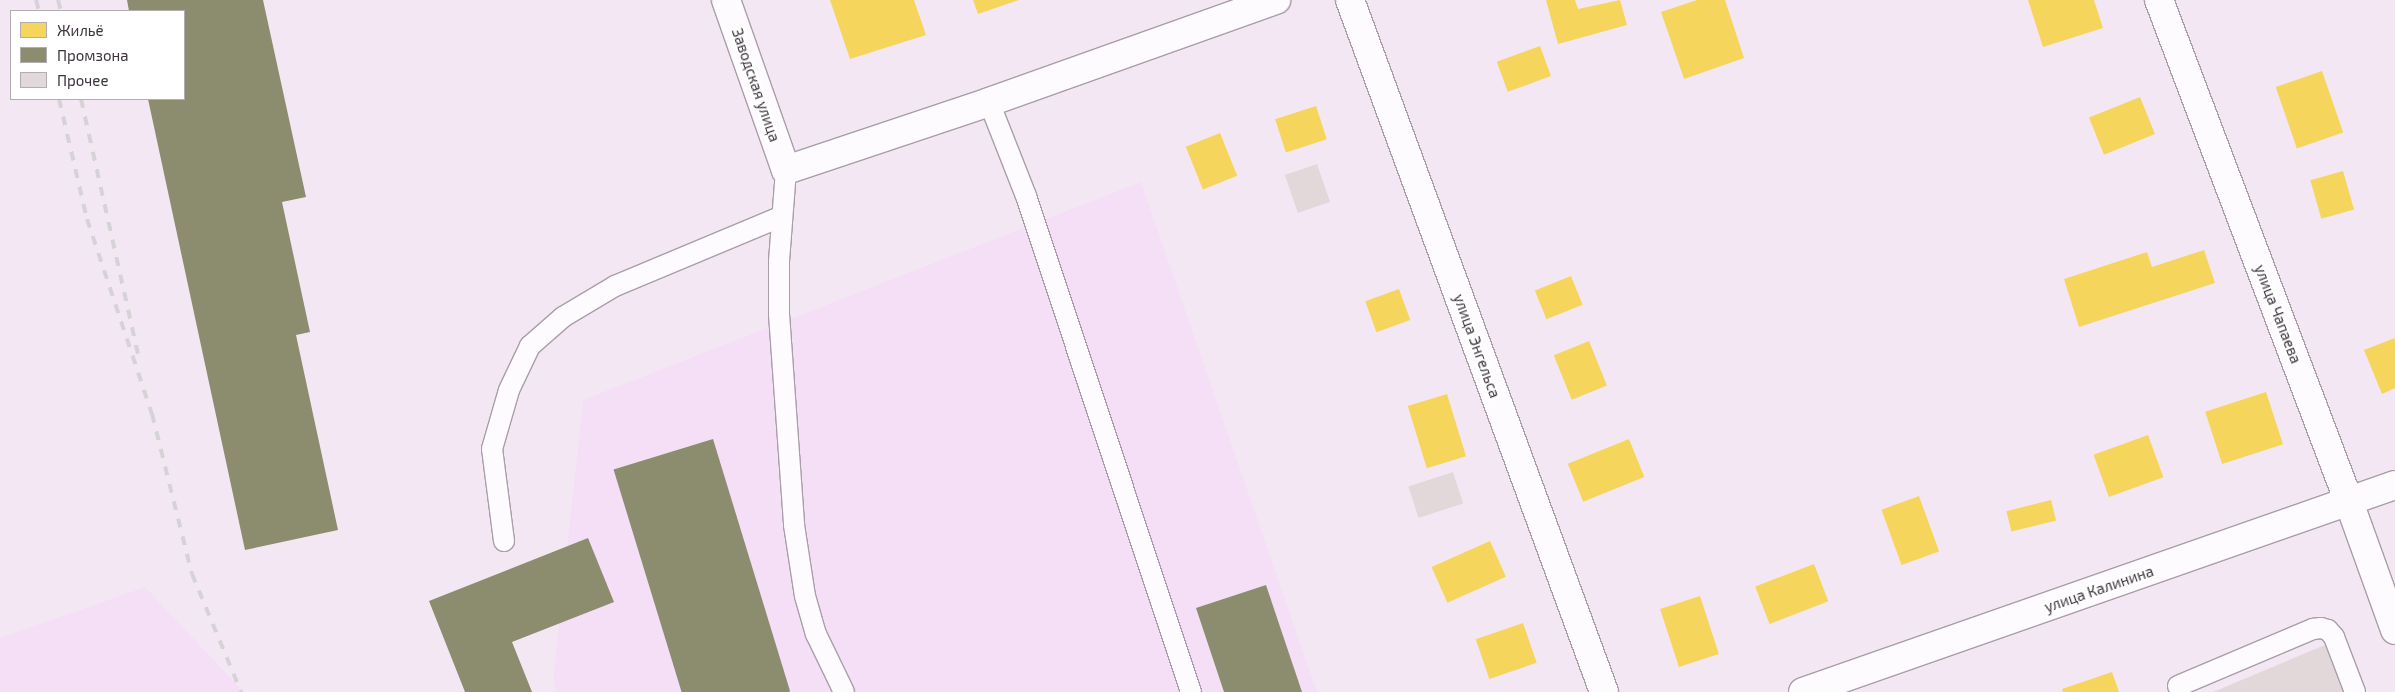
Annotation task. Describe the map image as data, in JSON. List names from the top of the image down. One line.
{"streets":{"street":["Заводская улица","улица Чапаева","улица Энгельса","улица Калинина"]},"crossings":[["улица Чапаева","улица Калинина"]],"legend":["Жильё","Промзона","Прочее"]}
